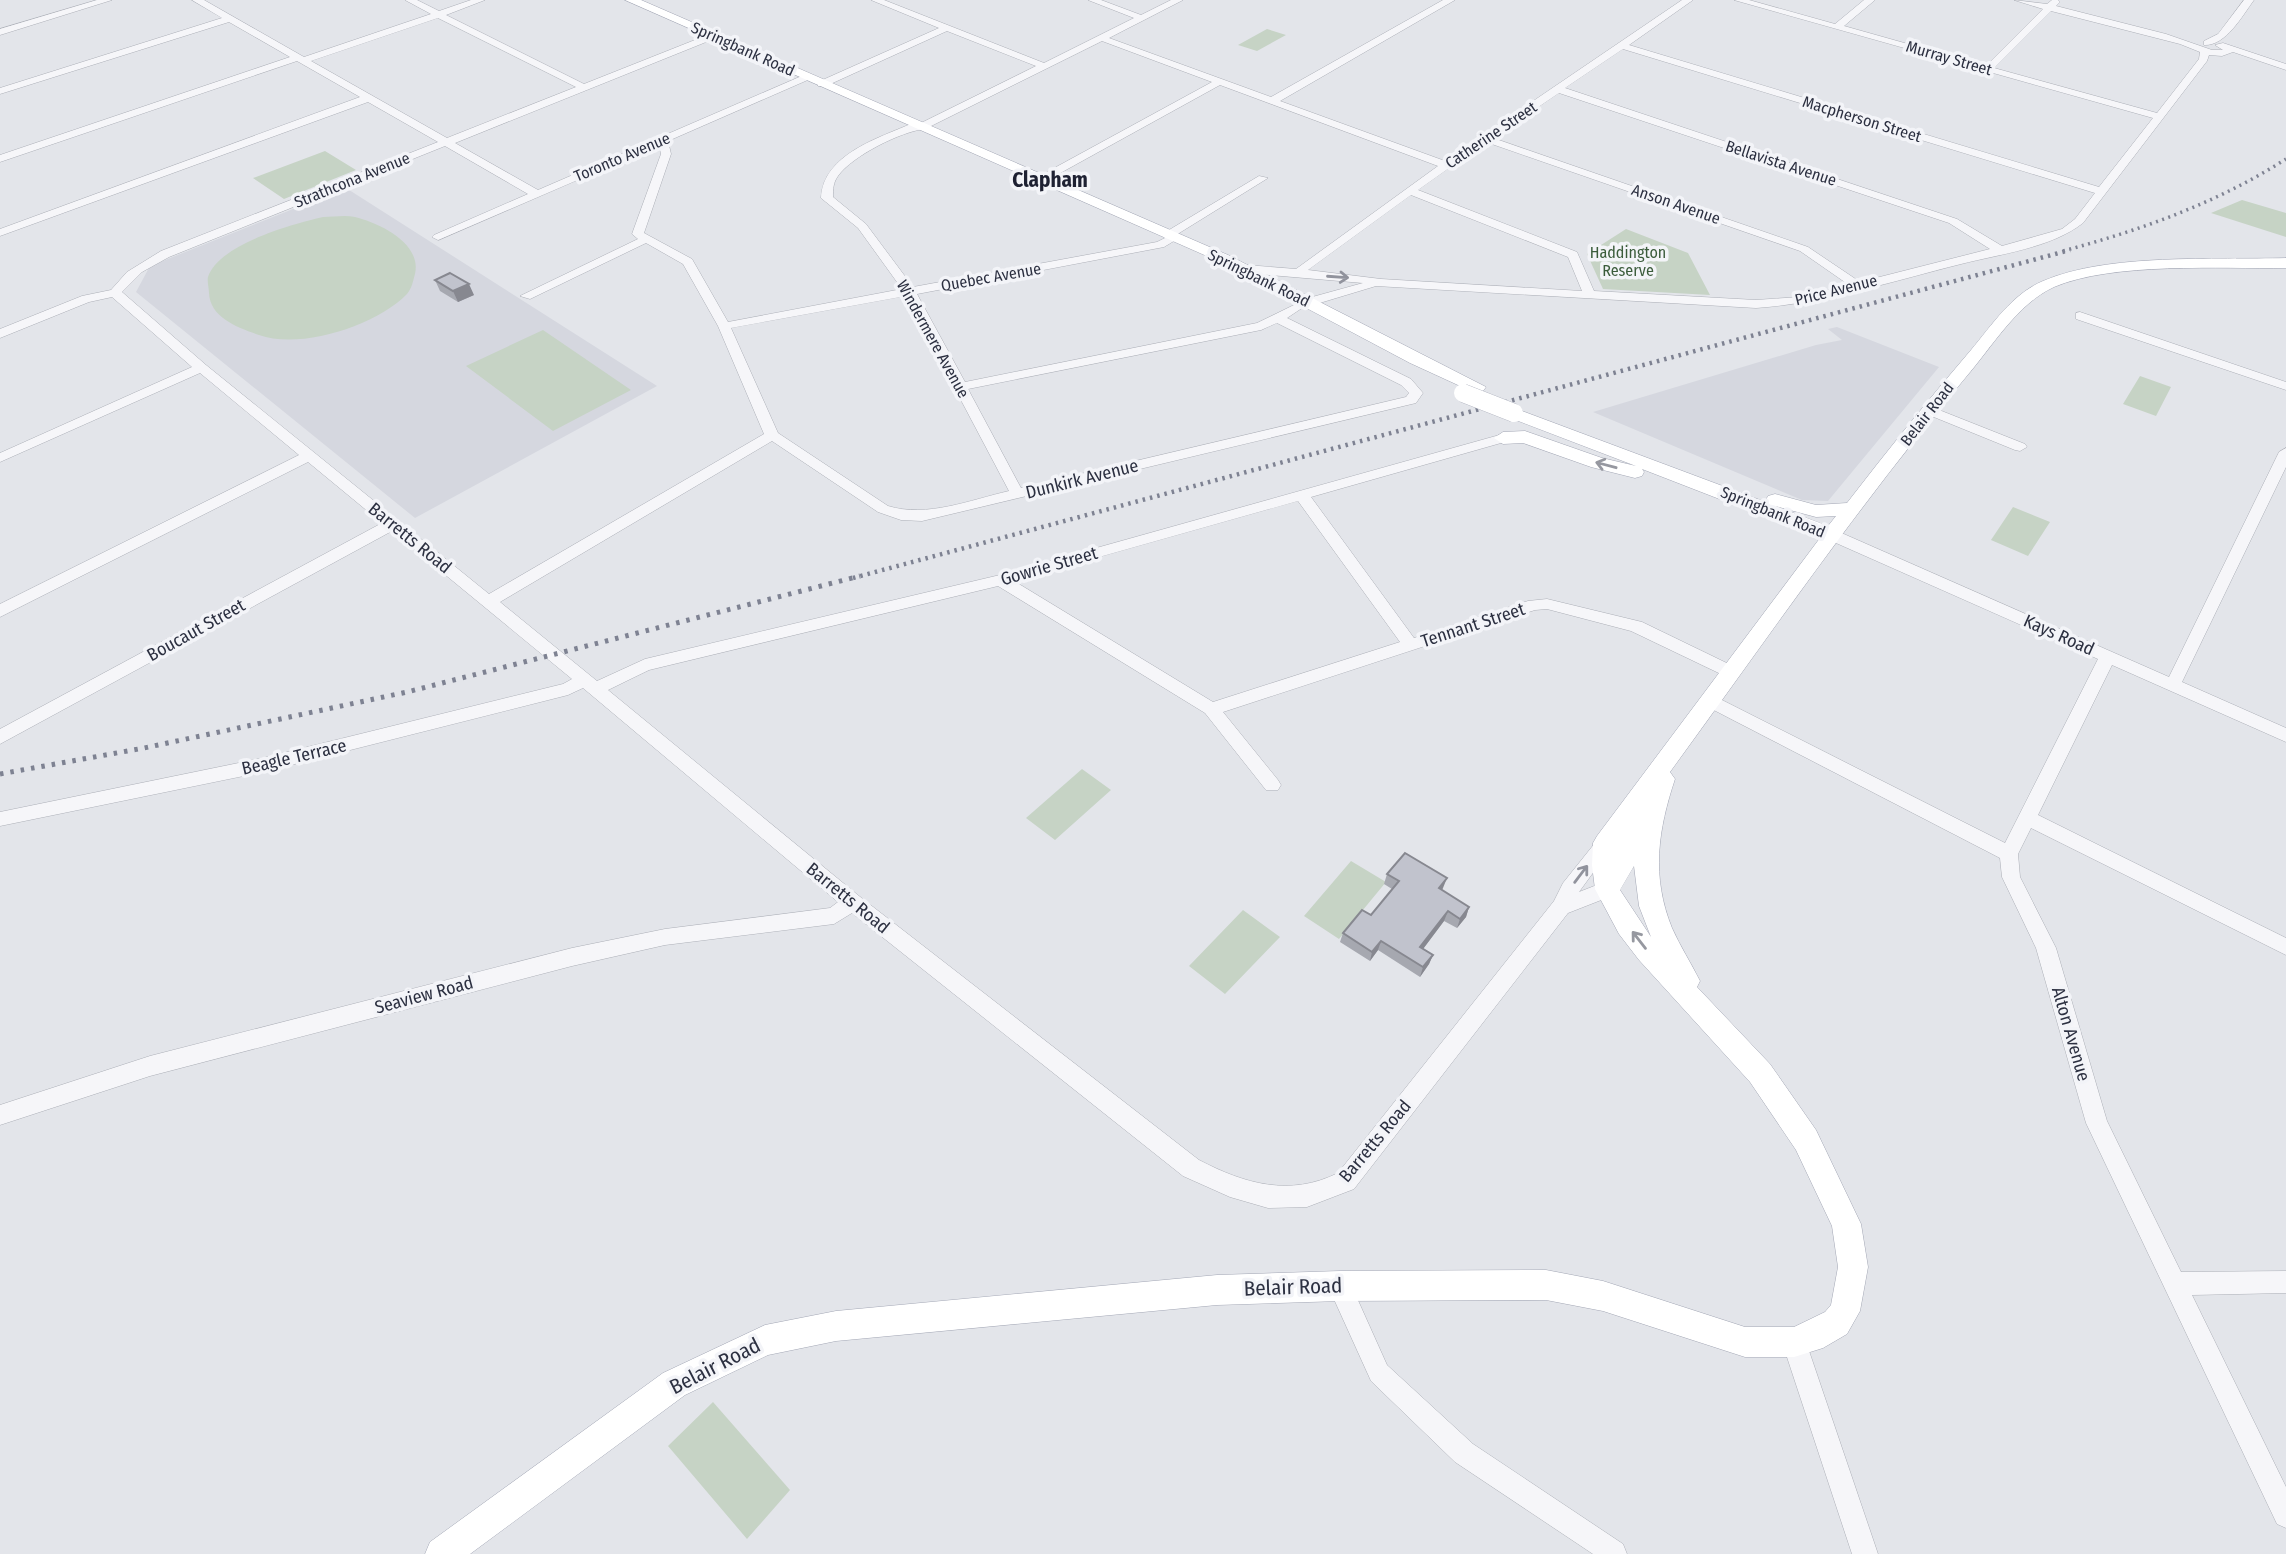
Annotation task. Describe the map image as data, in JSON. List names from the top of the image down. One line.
{"streets":{"main road":["Springbank Road","Belair Road"],"street":["Murray Street","Macpherson Street","Catherine Street","Toronto Avenue","Bellavista Avenue","Strathcona Avenue","Anson Avenue","Quebec Avenue","Price Avenue","Windermere Avenue","Dunkirk Avenue","Barretts Road","Gowrie Street","Tennant Street","Boucaut Street","Kays Road","Beagle Terrace","Seaview Road","Alton Avenue"]},"crossings":[["Springbank Road","Toronto Avenue"],["Springbank Road","Strathcona Avenue"],["Springbank Road","Quebec Avenue"],["Springbank Road","Price Avenue"],["Springbank Road","Windermere Avenue"],["Springbank Road","Belair Road"],["Springbank Road","Dunkirk Avenue"],["Springbank Road","Kays Road"],["Murray Street","Price Avenue"],["Macpherson Street","Catherine Street"],["Macpherson Street","Price Avenue"],["Catherine Street","Bellavista Avenue"],["Catherine Street","Anson Avenue"],["Catherine Street","Price Avenue"],["Bellavista Avenue","Price Avenue"],["Strathcona Avenue","Barretts Road"],["Anson Avenue","Price Avenue"],["Quebec Avenue","Windermere Avenue"],["Price Avenue","Windermere Avenue"],["Windermere Avenue","Dunkirk Avenue"],["Belair Road","Barretts Road"],["Belair Road","Tennant Street"],["Belair Road","Kays Road"],["Barretts Road","Gowrie Street"],["Barretts Road","Boucaut Street"],["Barretts Road","Beagle Terrace"],["Barretts Road","Seaview Road"],["Gowrie Street","Beagle Terrace"]],"districts":["Clapham"],"parks":["Haddington Reserve"]}
